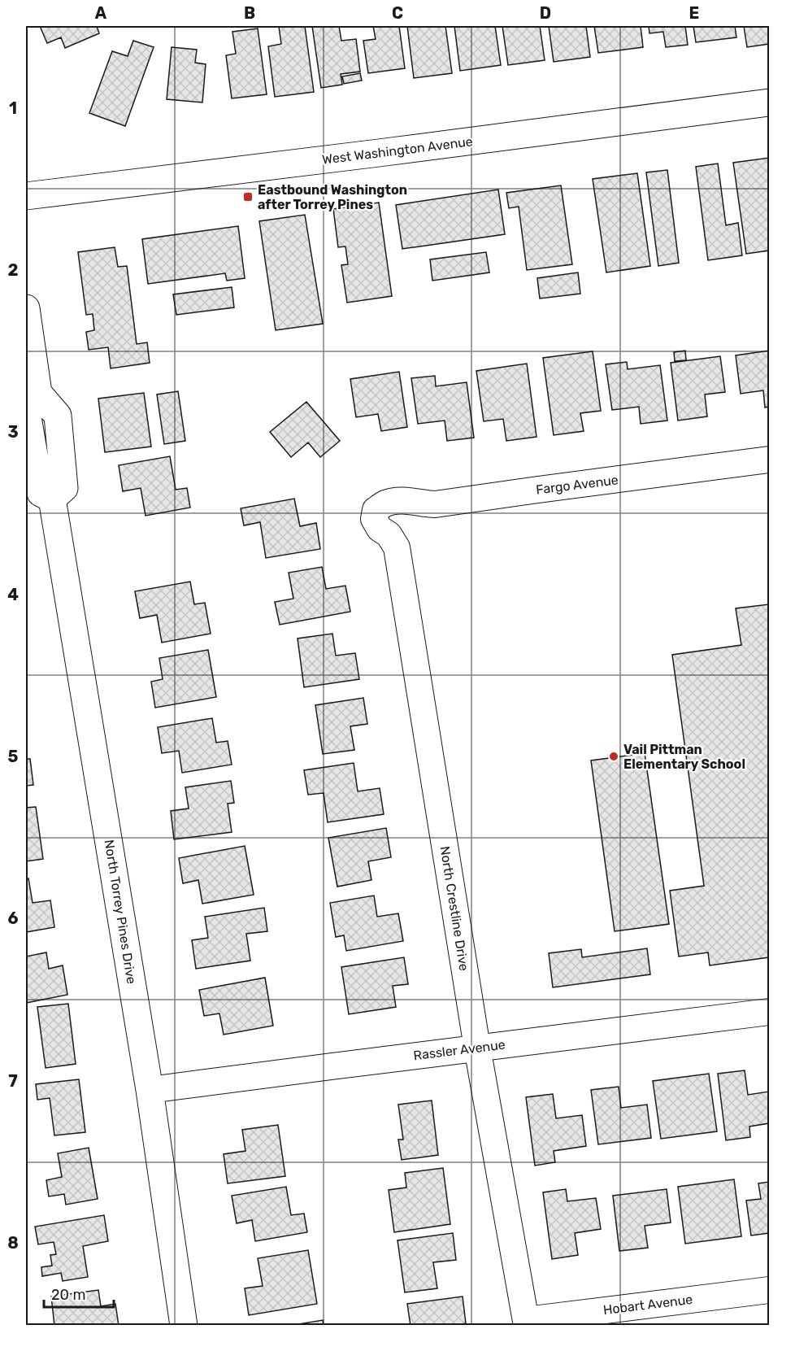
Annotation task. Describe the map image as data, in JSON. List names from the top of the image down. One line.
{"streets":{"main road":["West Washington Avenue","North Torrey Pines Drive"],"street":["Fargo Avenue","North Crestline Drive","Rassler Avenue","Hobart Avenue"]},"crossings":[["Fargo Avenue","North Crestline Drive"],["North Crestline Drive","Rassler Avenue"],["North Crestline Drive","Hobart Avenue"],["North Torrey Pines Drive","Rassler Avenue"]],"places":{"transit":["Eastbound Washington after Torrey Pines"],"other":["Vail Pittman Elementary School"]},"scale_bar":"20 m","grid":{"columns":["A","B","C","D","E"],"rows":["1","2","3","4","5","6","7","8"]}}
